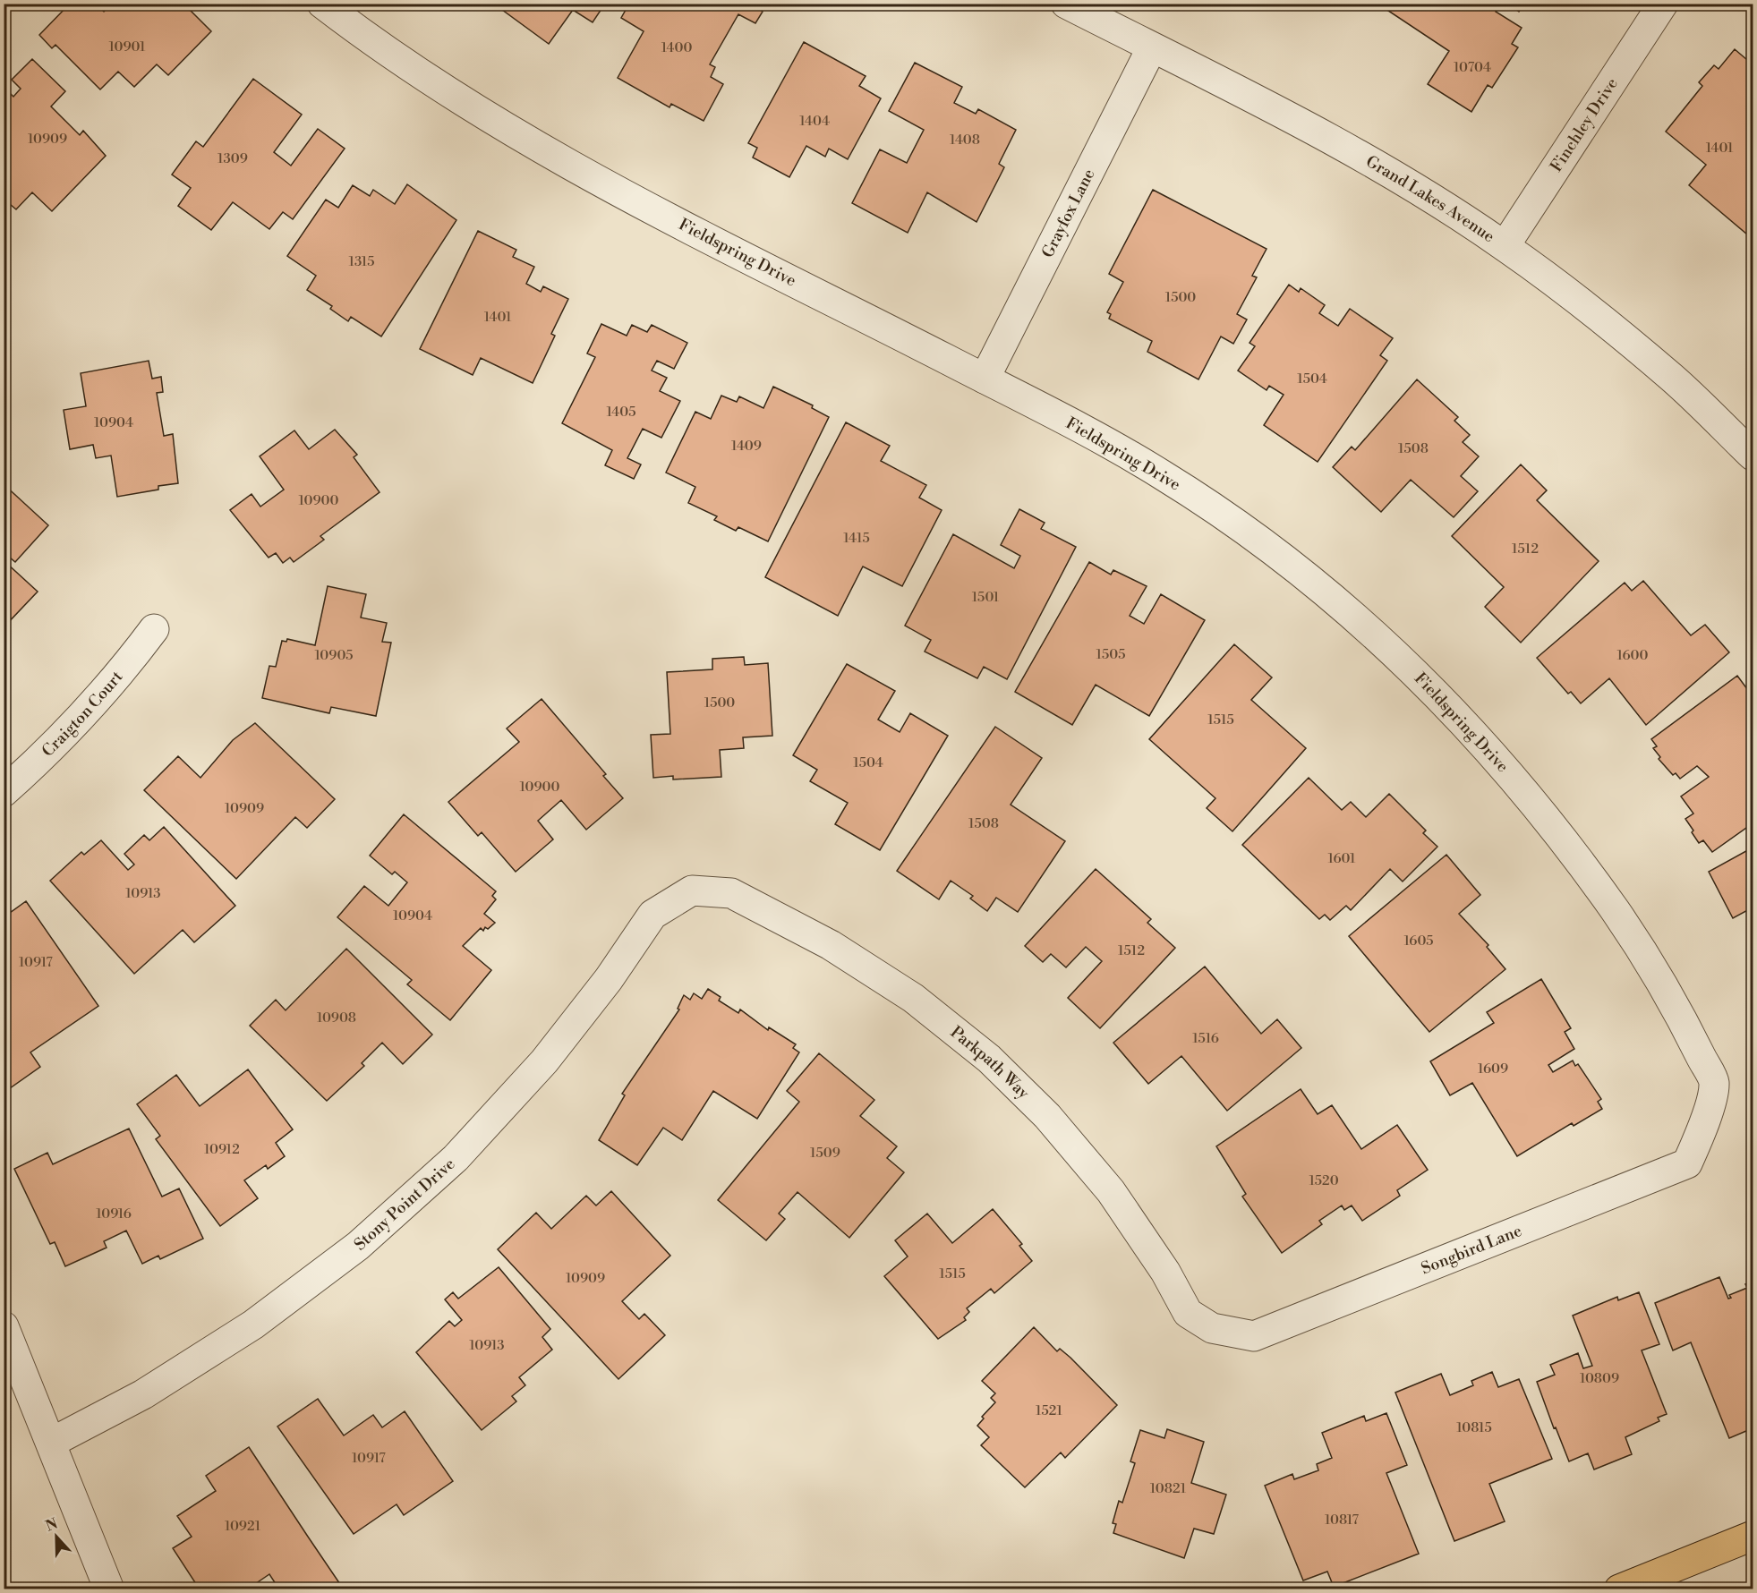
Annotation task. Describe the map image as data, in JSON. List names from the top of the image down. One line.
{"streets":{"street":["Finchley Drive","Grand Lakes Avenue","Grayfox Lane","Fieldspring Drive","Craigton Court","Parkpath Way","Stony Point Drive","Songbird Lane"]},"crossings":[["Finchley Drive","Grand Lakes Avenue"],["Grand Lakes Avenue","Grayfox Lane"],["Grayfox Lane","Fieldspring Drive"],["Fieldspring Drive","Songbird Lane"],["Parkpath Way","Stony Point Drive"],["Parkpath Way","Songbird Lane"]],"house_numbers":["10901","1400","10704","1404","10909","1408","1401","1309","1315","1500","1401","1504","1405","10904","1409","1508","10900","1415","1512","1501","1505","10905","1600","1500","1515","1504","10900","10909","1508","1601","10913","10904","1605","1512","10917","10908","1516","1609","10912","1509","1520","10916","1515","10909","10913","10809","1521","10815","10917","10821","10817","10921"],"north":"top"}
